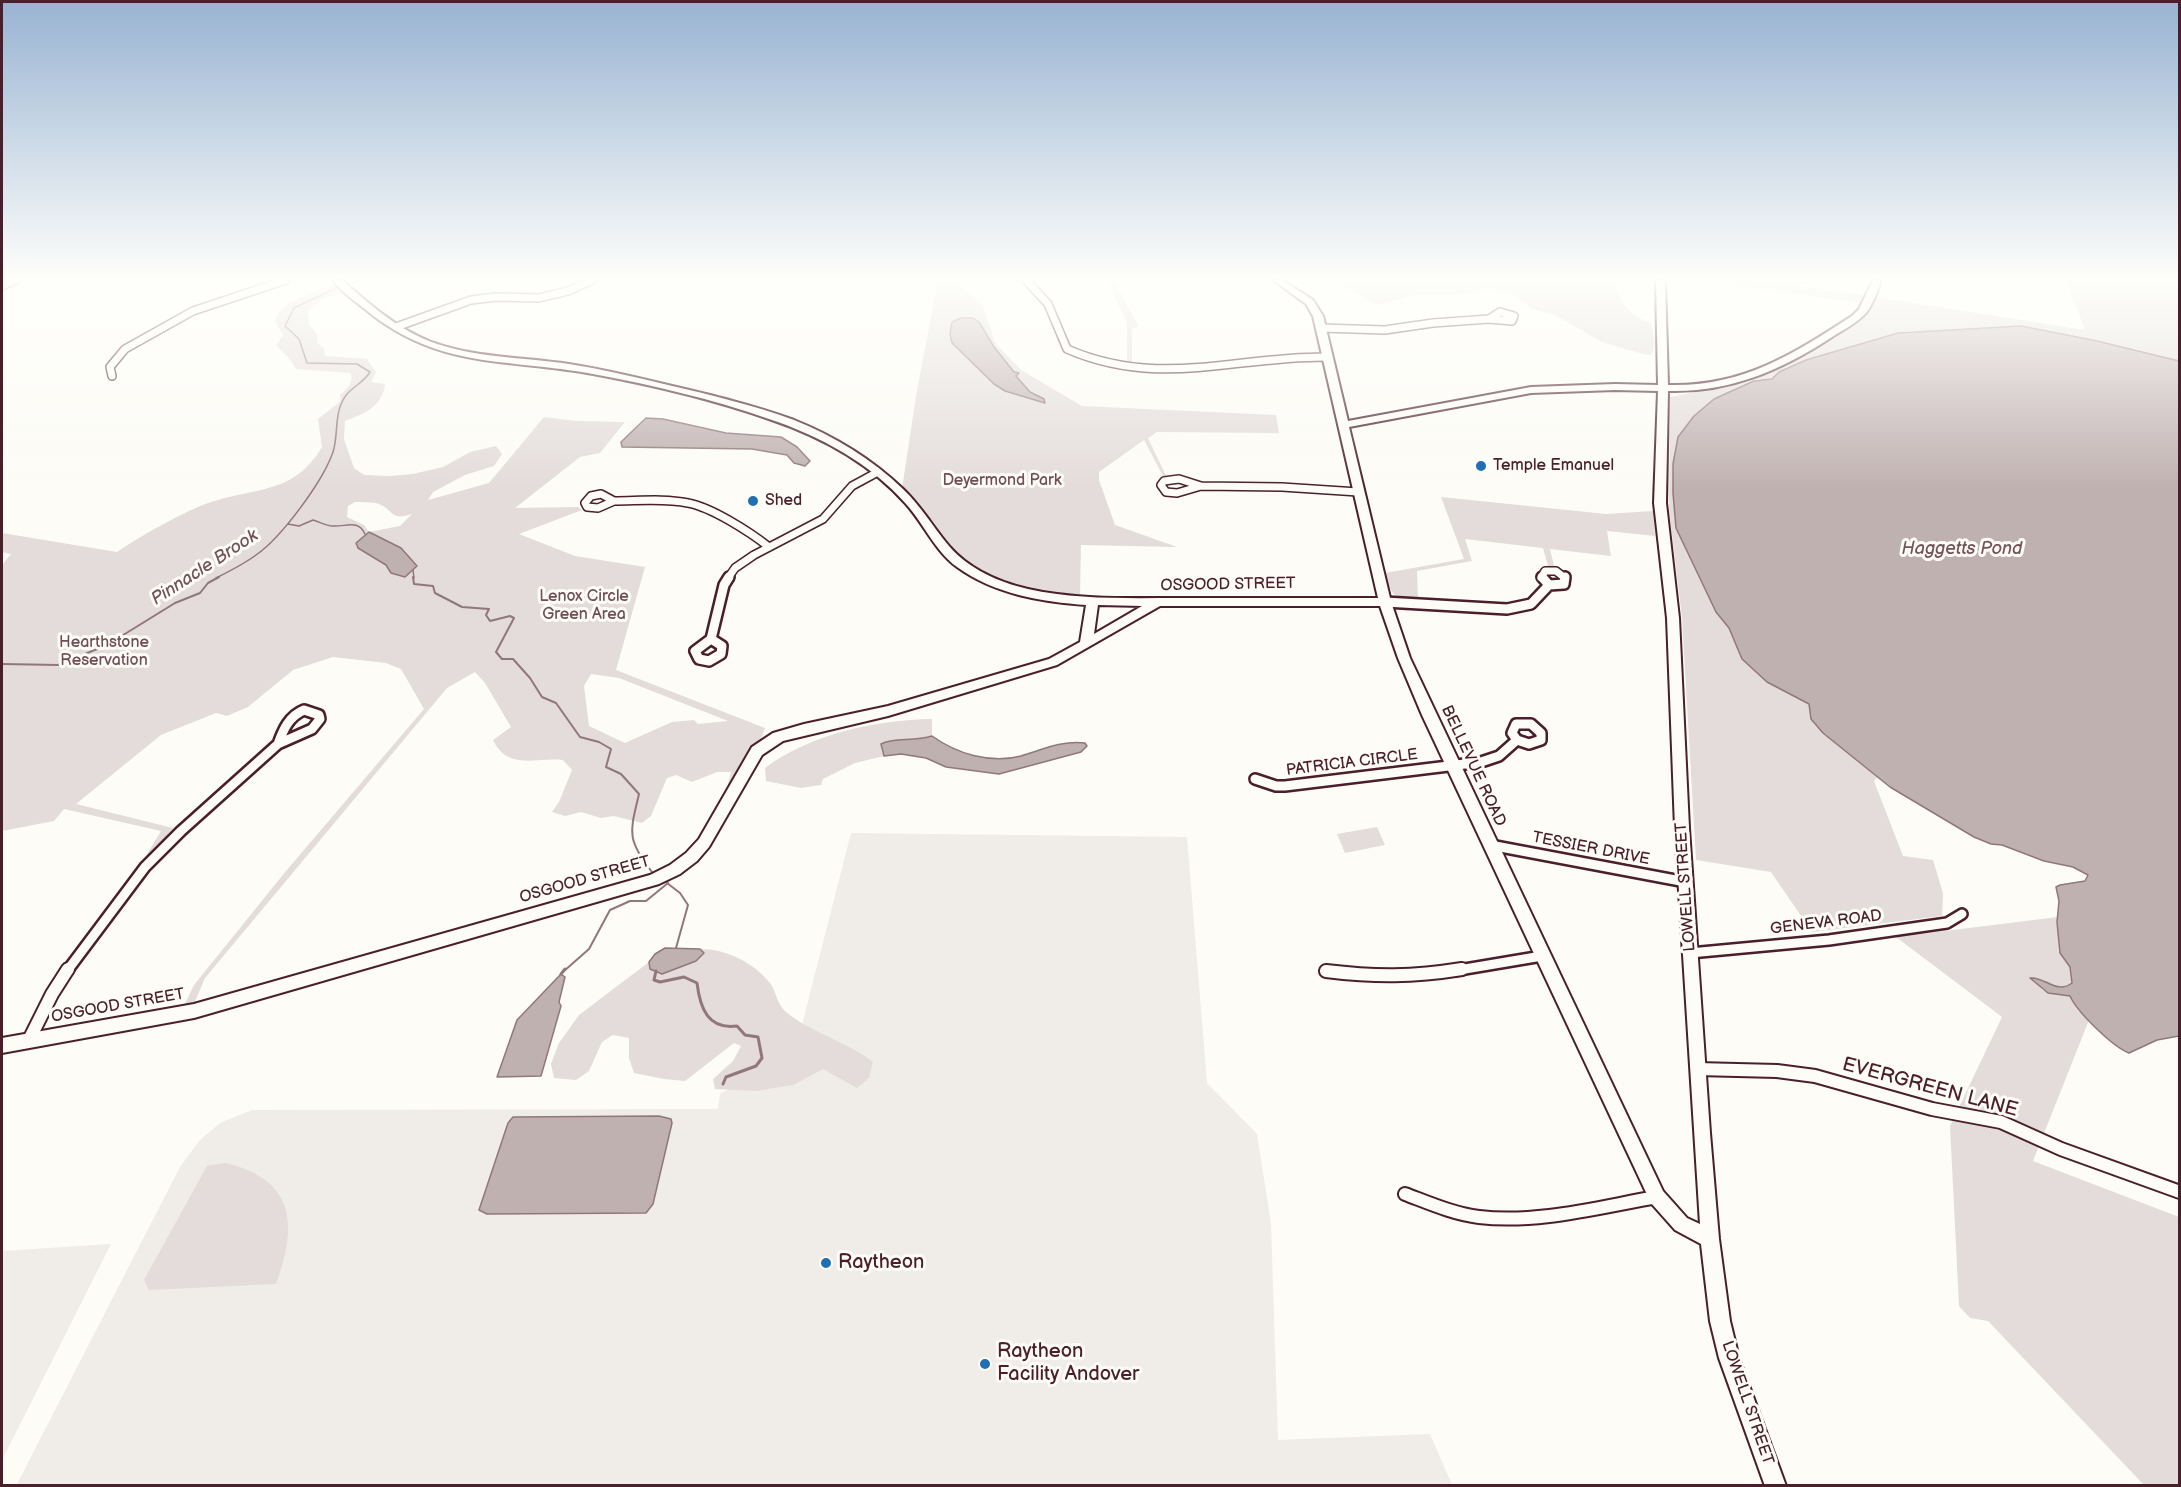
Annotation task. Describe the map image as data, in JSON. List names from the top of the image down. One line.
{"streets":{"street":["OSGOOD STREET","PATRICIA CIRCLE","BELLEVUE ROAD","TESSIER DRIVE","LOWELL STREET","GENEVA ROAD","EVERGREEN LANE"]},"crossings":[["OSGOOD STREET","BELLEVUE ROAD"],["PATRICIA CIRCLE","BELLEVUE ROAD"],["BELLEVUE ROAD","TESSIER DRIVE"],["BELLEVUE ROAD","LOWELL STREET"],["TESSIER DRIVE","LOWELL STREET"],["LOWELL STREET","GENEVA ROAD"],["LOWELL STREET","EVERGREEN LANE"]],"water":["Haggetts Pond","Pinnacle Brook"],"parks":["Deyermond Park","Lenox Circle Green Area","Hearthstone Reservation"],"places":["Temple Emanuel","Shed","Raytheon","Raytheon Facility Andover"]}
